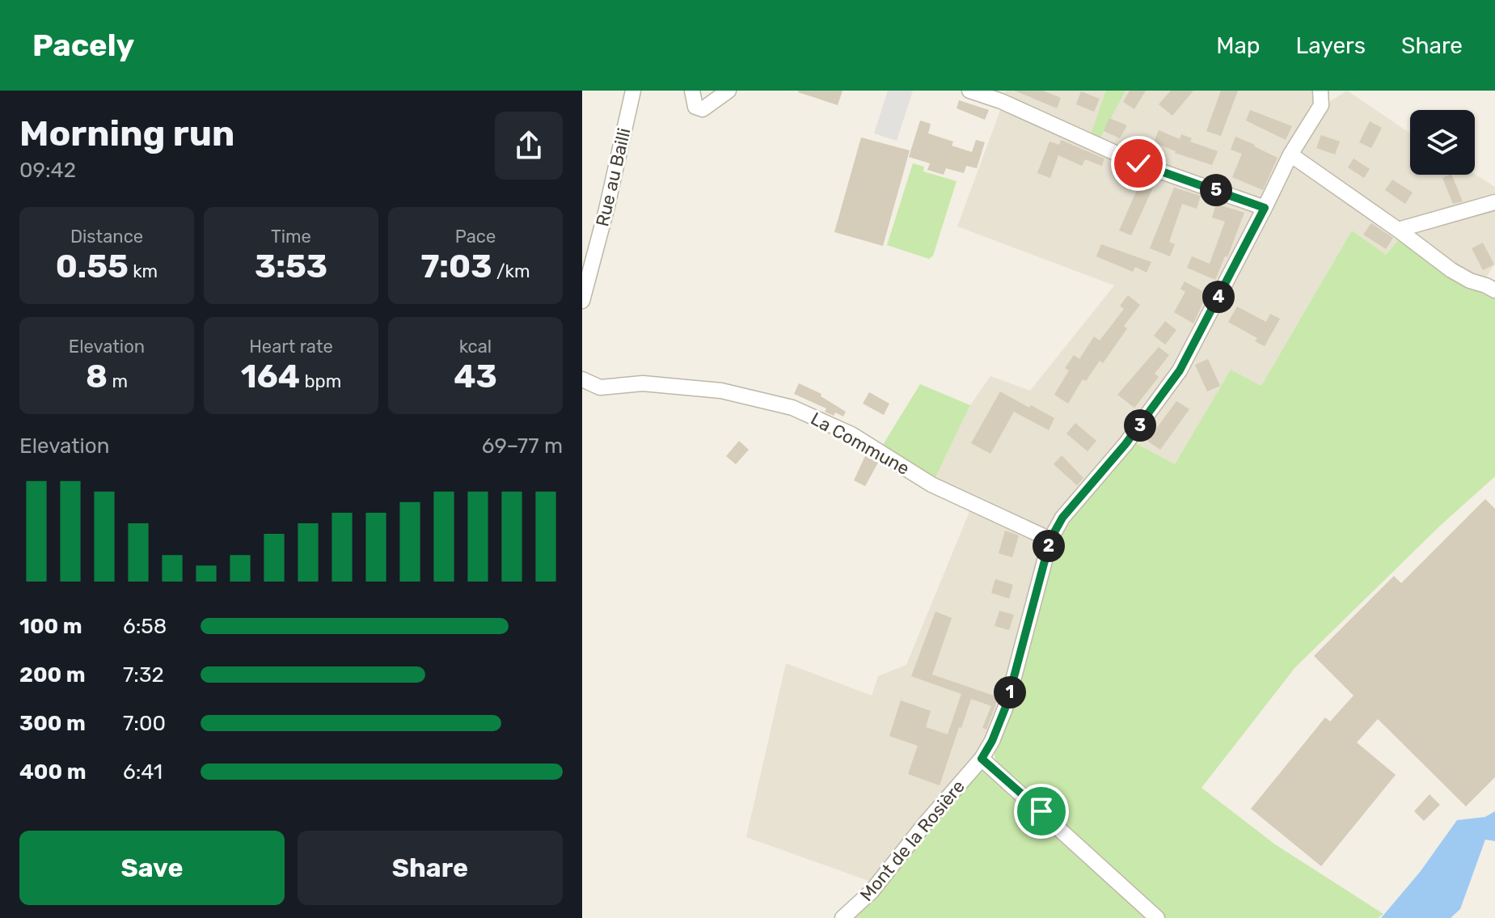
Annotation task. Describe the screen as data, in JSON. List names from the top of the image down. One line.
{"streets":{"street":["Rue au Bailli","La Commune","Mont de la Rosière"]},"crossings":[["La Commune","Mont de la Rosière"]],"page":{"header":"Pacely","nav":["Map","Layers","Share"],"heading":["Morning run","09:42"],"pins":["5","4","3","2","1"],"stats":[["Distance","0.55 km"],["Time","3:53"],["Pace","7:03 /km"],["Elevation","8 m"],["Heart rate","164 bpm"],["kcal","43"]],"chart":["Elevation","69–77 m"],"list":[{"name":"100 m","note":"6:58"},{"name":"200 m","note":"7:32"},{"name":"300 m","note":"7:00"},{"name":"400 m","note":"6:41"}],"buttons":["Save","Share"]}}
